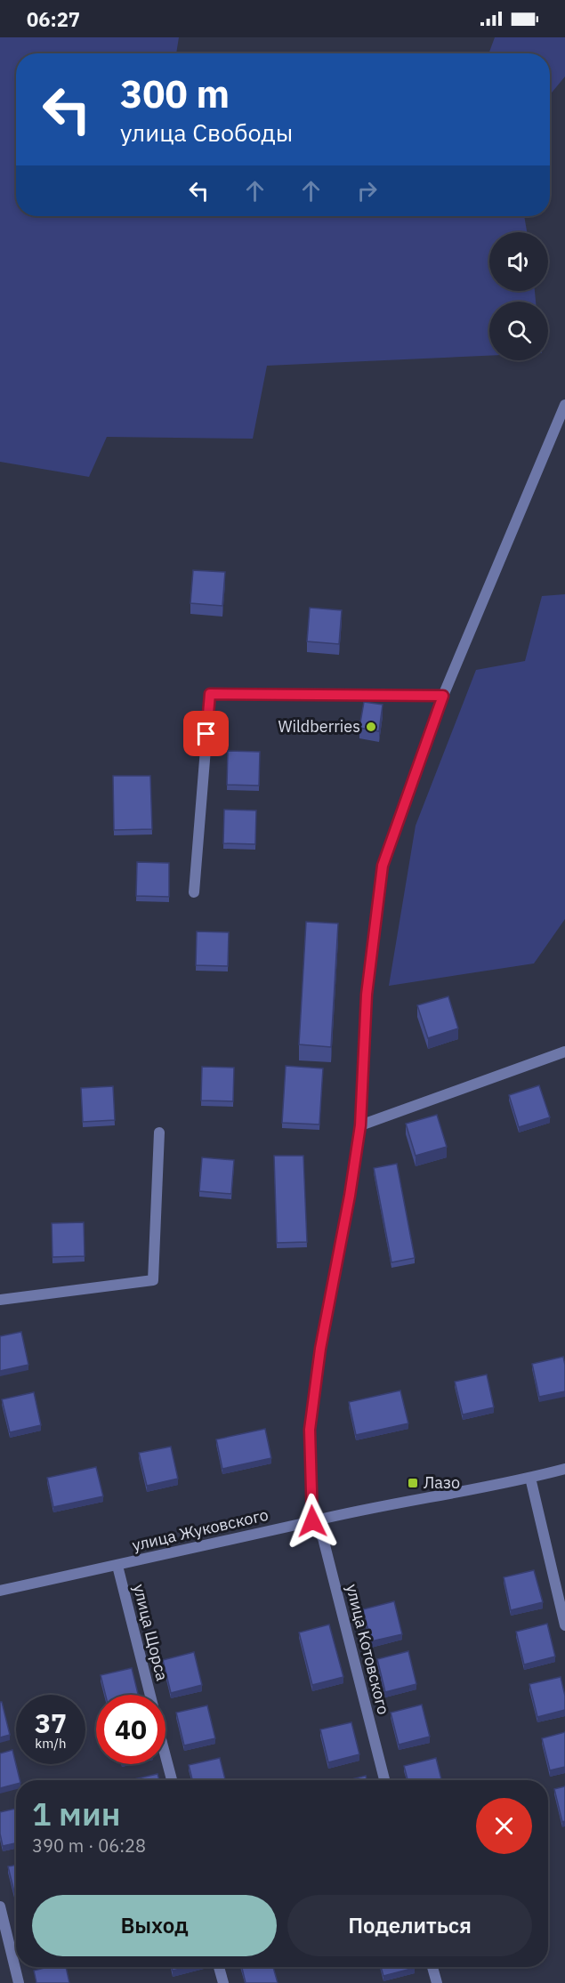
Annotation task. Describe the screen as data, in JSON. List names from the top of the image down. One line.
{"streets":{"street":["улица Жуковского","улица Щорса","улица Котовского"]},"crossings":[["улица Жуковского","улица Щорса"],["улица Жуковского","улица Котовского"]],"places":{"other":["Wildberries"],"transit":["Лазо"]},"page":{"status":"06:27","turn":["300 m","улица Свободы"],"speed":"37 km/h","limit":"40","heading":["1 мин","390 m · 06:28"],"buttons":["Выход","Поделиться"]}}
